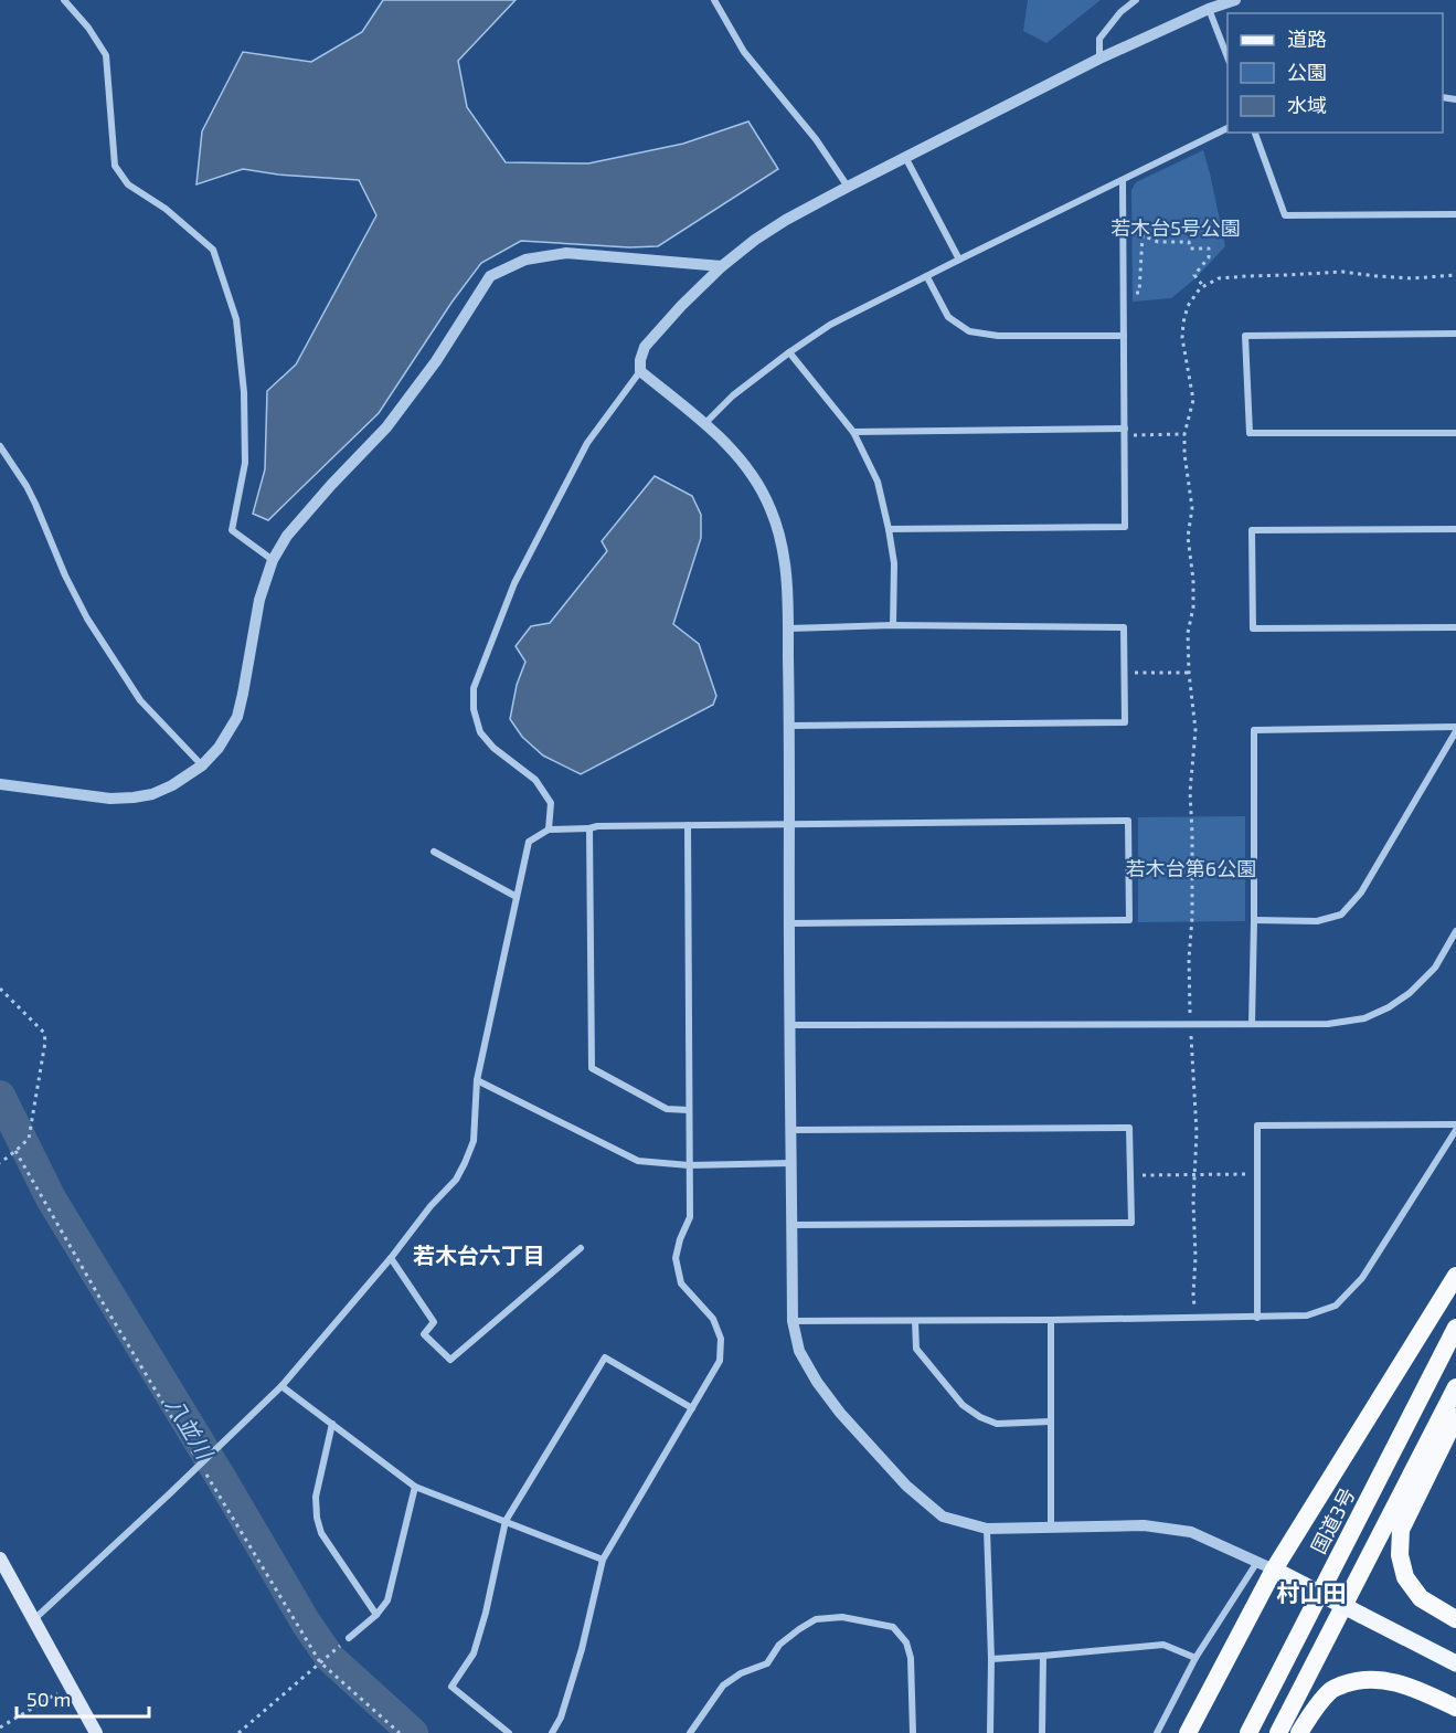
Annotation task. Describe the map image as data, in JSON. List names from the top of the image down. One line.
{"streets":{"highway":["国道3号"]},"districts":["若木台六丁目","村山田"],"water":["八並川"],"parks":["若木台5号公園","若木台第6公園"],"legend":["道路","公園","水域"],"scale_bar":"50 m"}
